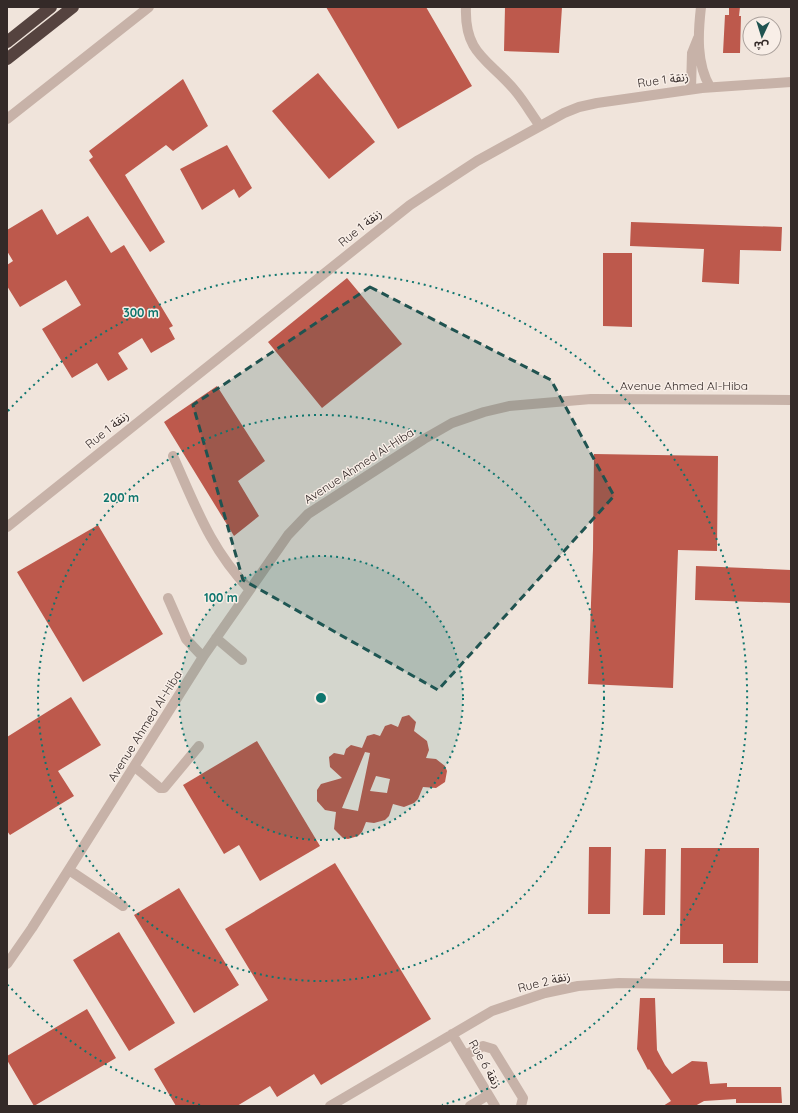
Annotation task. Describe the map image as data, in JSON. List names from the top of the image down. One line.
{"streets":{"street":["Rue 1 زنقة","Avenue Ahmed Al-Hiba","Rue 2 زنقة","Rue 6 زنقة"]},"crossings":[["Rue 2 زنقة","Rue 6 زنقة"]],"north":"bottom","rings":["300 m","200 m","100 m"]}
